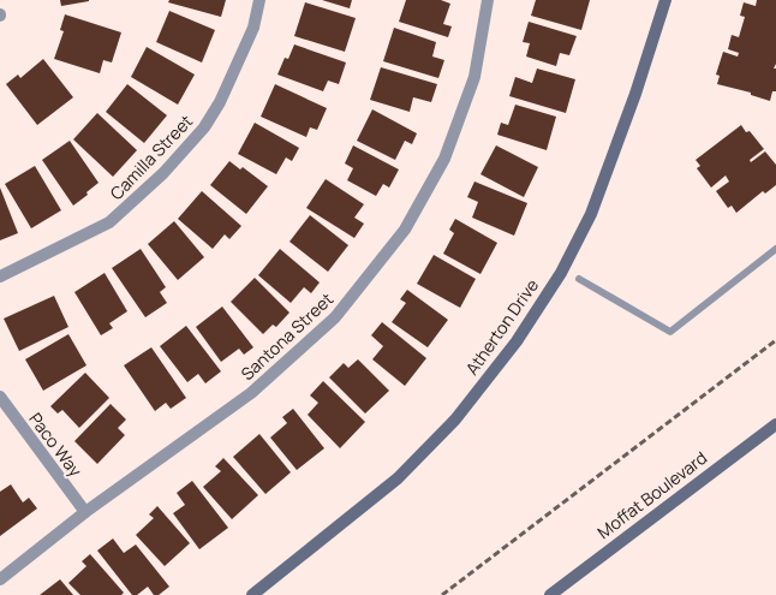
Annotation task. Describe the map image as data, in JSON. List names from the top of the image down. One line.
{"streets":{"street":["Camilla Street","Atherton Drive","Santona Street","Paco Way","Moffat Boulevard"]},"crossings":[["Santona Street","Paco Way"]]}
